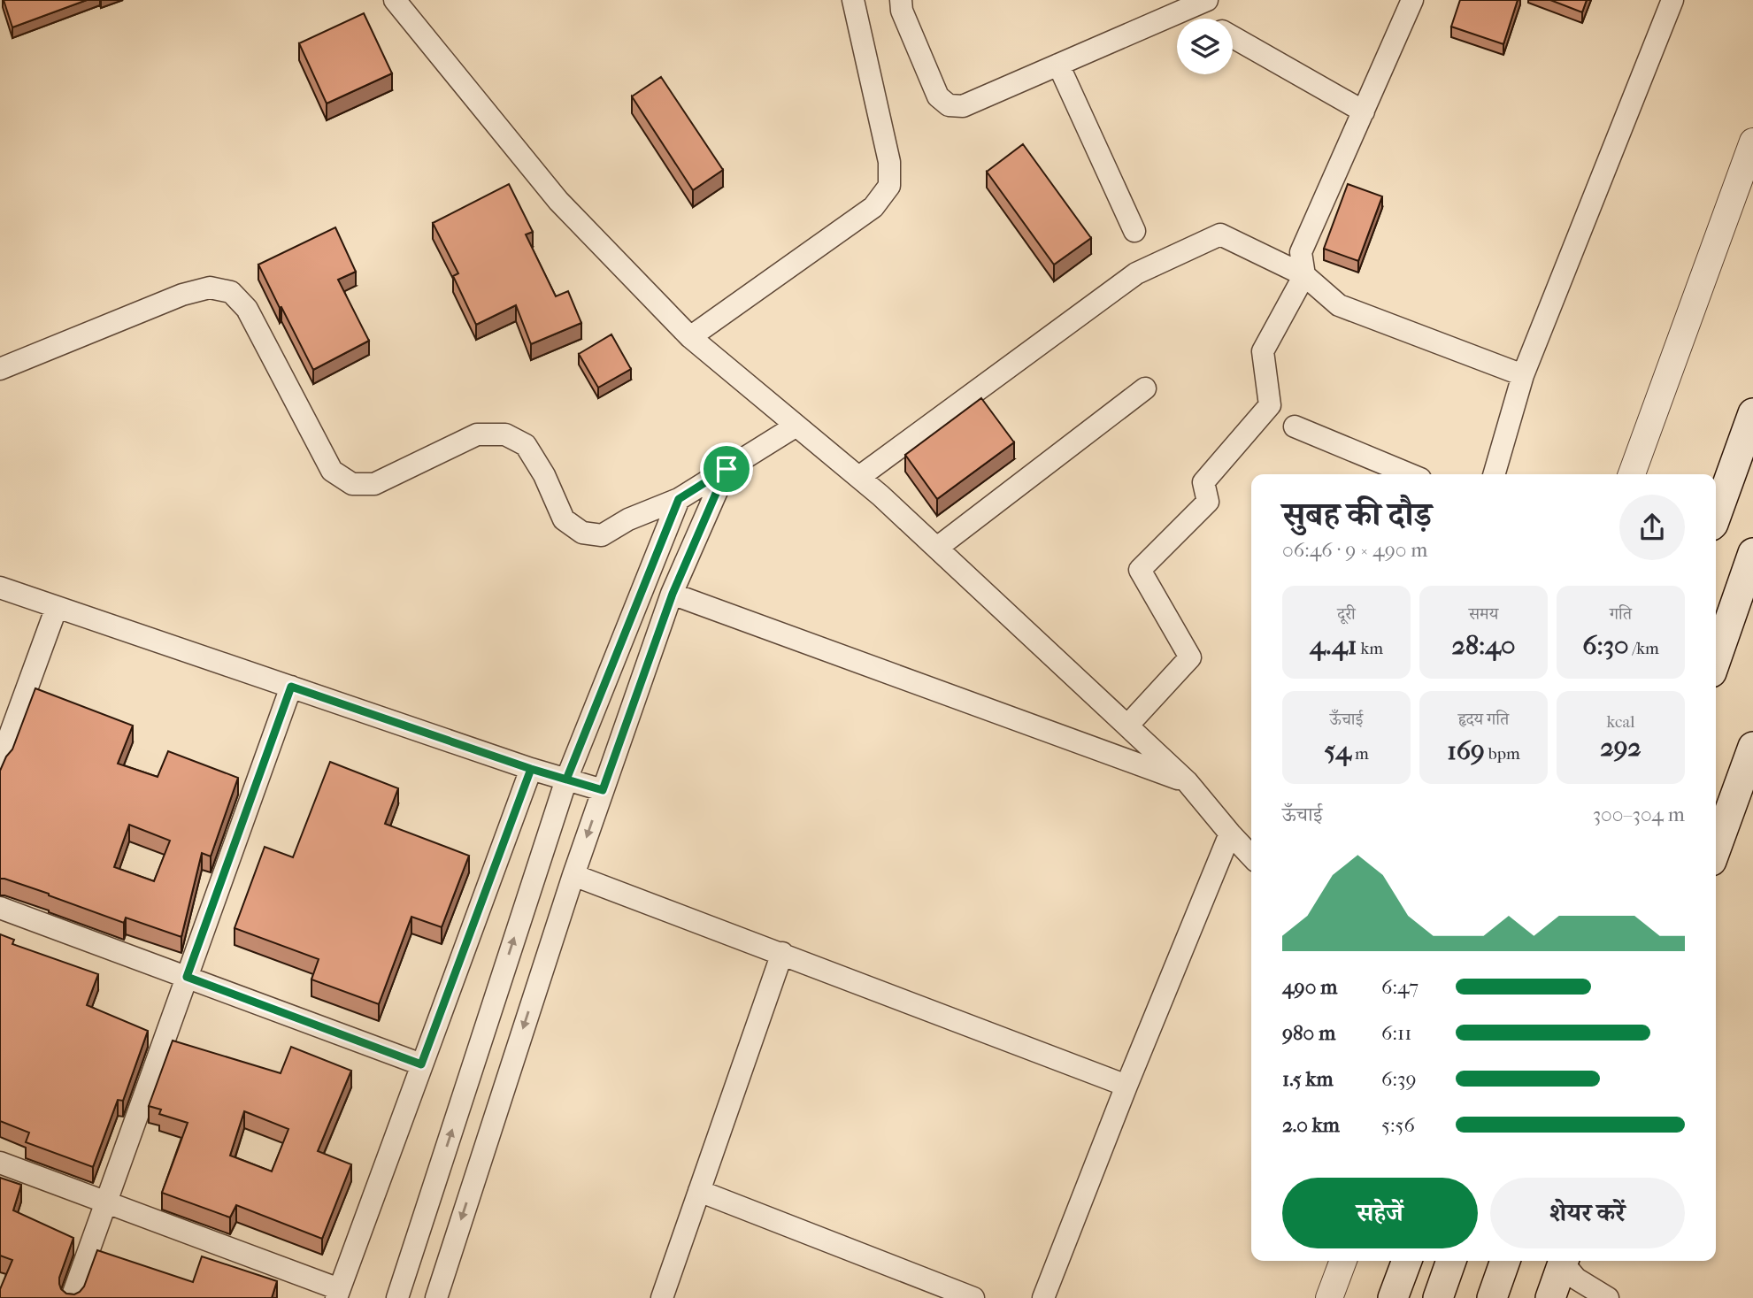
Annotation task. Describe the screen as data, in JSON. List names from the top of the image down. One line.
{"page":{"heading":["सुबह की दौड़","06:46 · 9 × 490 m"],"stats":[["दूरी","4.41 km"],["समय","28:40"],["गति","6:30 /km"],["ऊँचाई","54 m"],["हृदय गति","169 bpm"],["kcal","292"]],"chart":["ऊँचाई","300–304 m"],"list":[{"name":"490 m","note":"6:47"},{"name":"980 m","note":"6:11"},{"name":"1.5 km","note":"6:39"},{"name":"2.0 km","note":"5:56"}],"buttons":["सहेजें","शेयर करें"]}}
